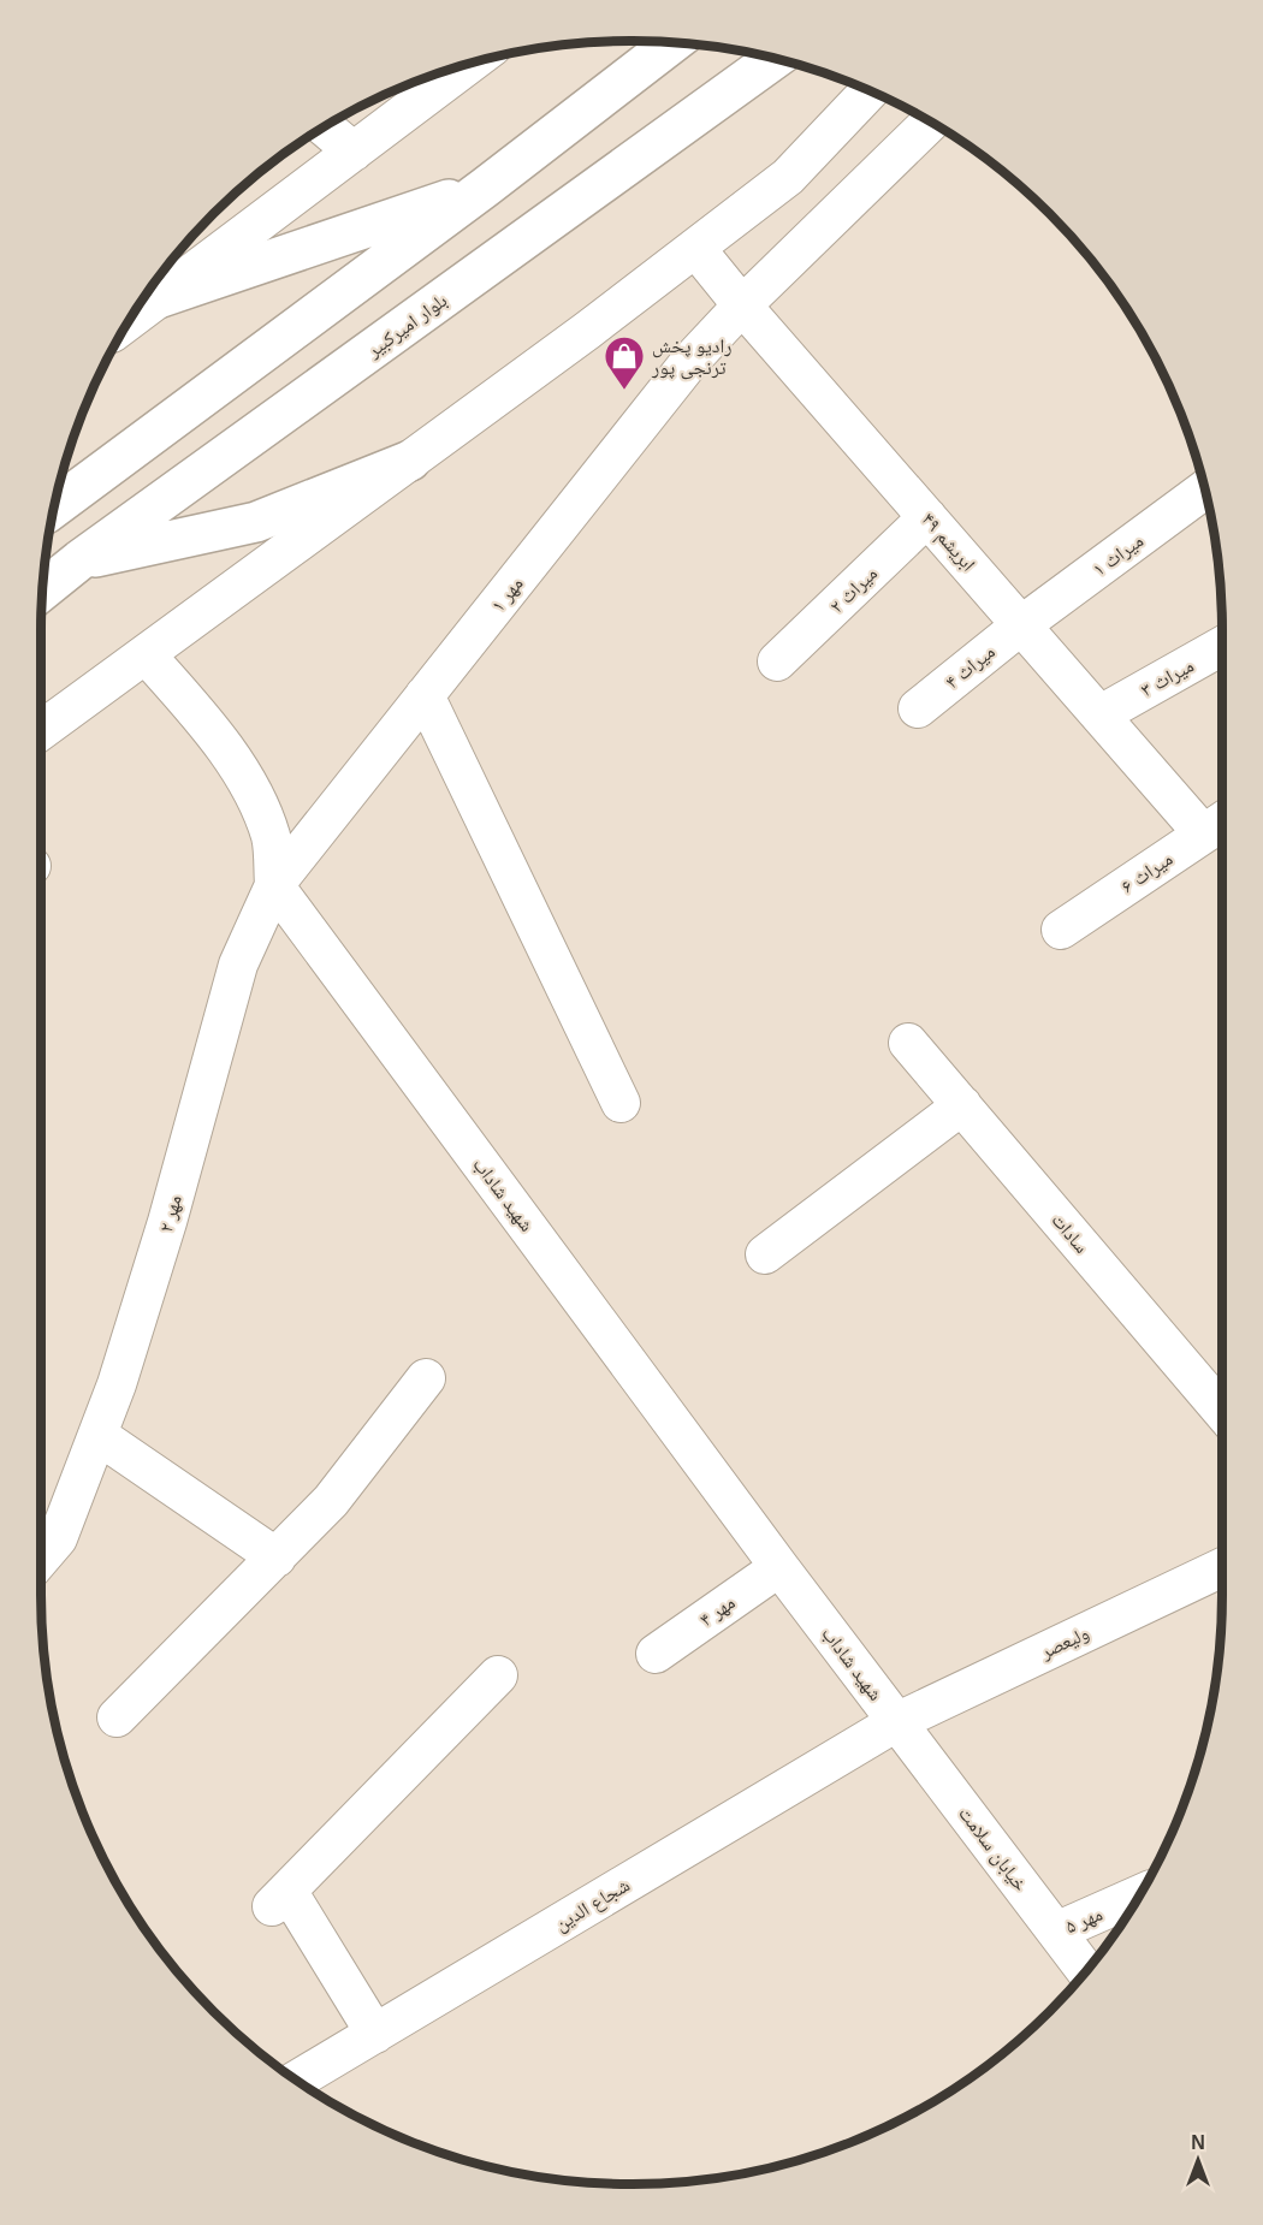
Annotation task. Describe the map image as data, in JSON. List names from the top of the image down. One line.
{"streets":{"main road":["بلوار امیرکبیر"],"street":["ابریشم ۴۹","میراث ۱","میراث ۲","مهر ۱","میراث ۴","میراث ۳","میراث ۶","شهید شاداب","مهر ۲","سادات","مهر ۴","ولیعصر","خیابان سلامت","شجاع الدین","مهر ۵"]},"crossings":[["ابریشم ۴۹","میراث ۱"],["ابریشم ۴۹","میراث ۲"],["ابریشم ۴۹","مهر ۱"],["ابریشم ۴۹","میراث ۴"],["ابریشم ۴۹","میراث ۳"],["ابریشم ۴۹","میراث ۶"],["میراث ۱","میراث ۴"],["مهر ۱","شهید شاداب"],["مهر ۱","مهر ۲"],["شهید شاداب","مهر ۲"],["شهید شاداب","مهر ۴"],["شهید شاداب","ولیعصر"],["شهید شاداب","خیابان سلامت"],["شهید شاداب","شجاع الدین"],["ولیعصر","خیابان سلامت"],["ولیعصر","شجاع الدین"],["خیابان سلامت","شجاع الدین"],["خیابان سلامت","مهر ۵"]],"places":{"shop":["رادیو پخش ترنجی پور"]},"north":"top"}
